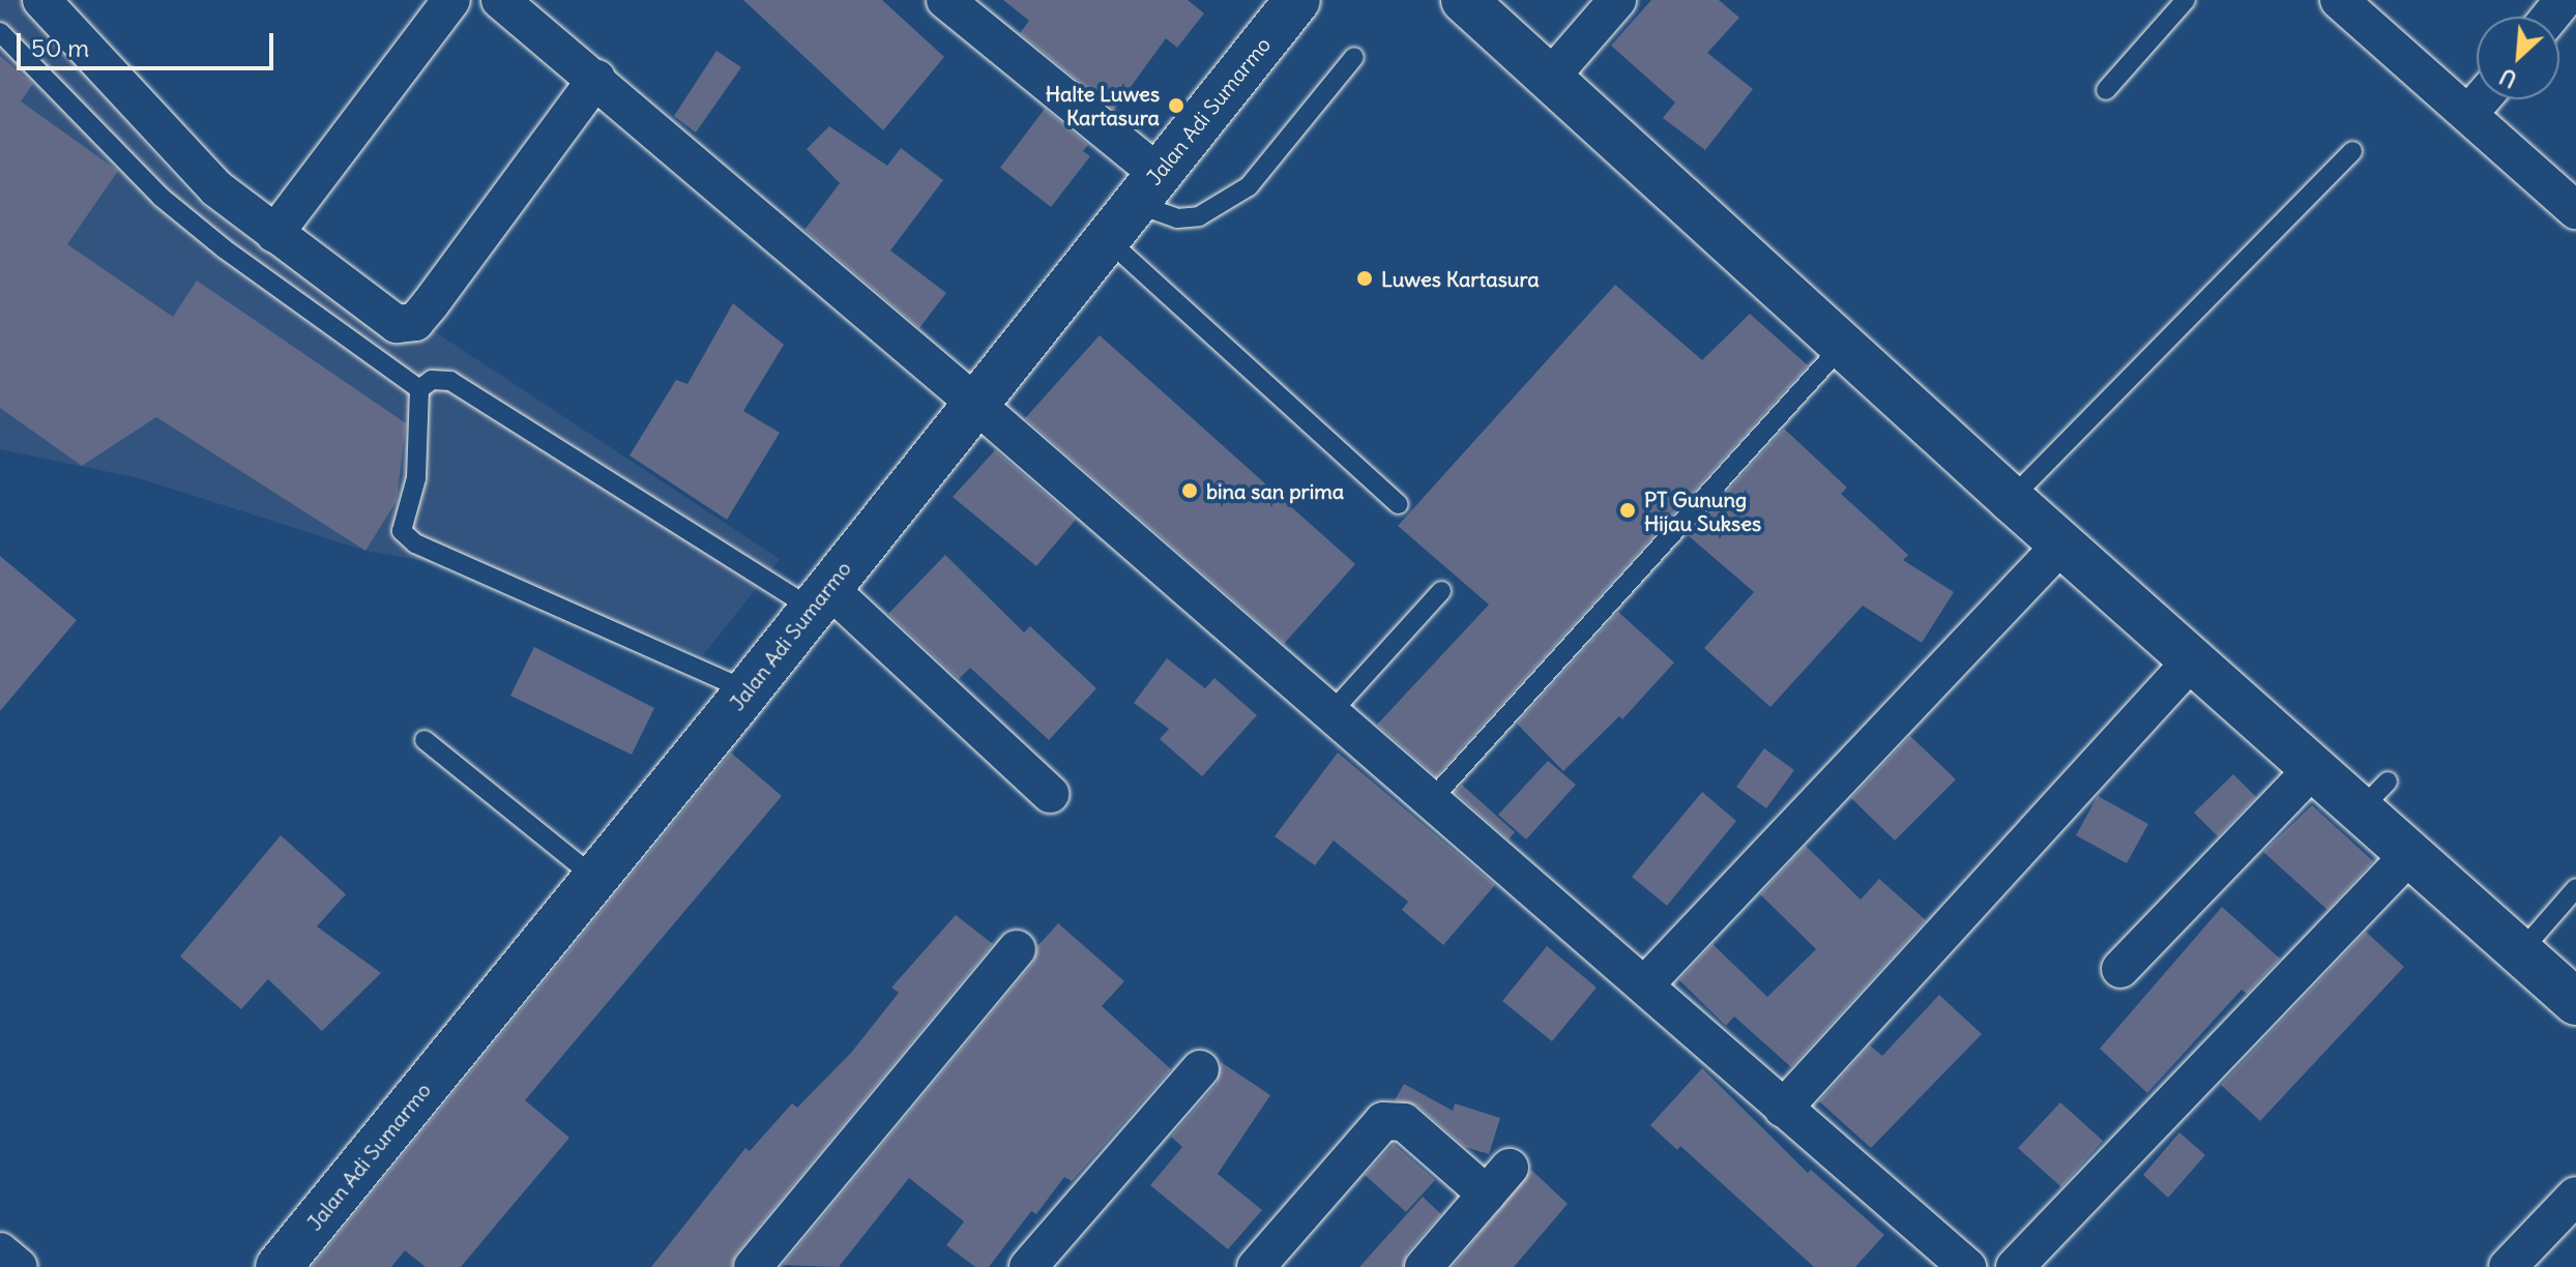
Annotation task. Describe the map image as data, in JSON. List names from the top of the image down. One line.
{"streets":{"street":["Jalan Adi Sumarmo"]},"places":["Halte Luwes Kartasura","Luwes Kartasura","bina san prima","PT Gunung Hijau Sukses"],"scale_bar":"50 m","north":"bottom left"}
